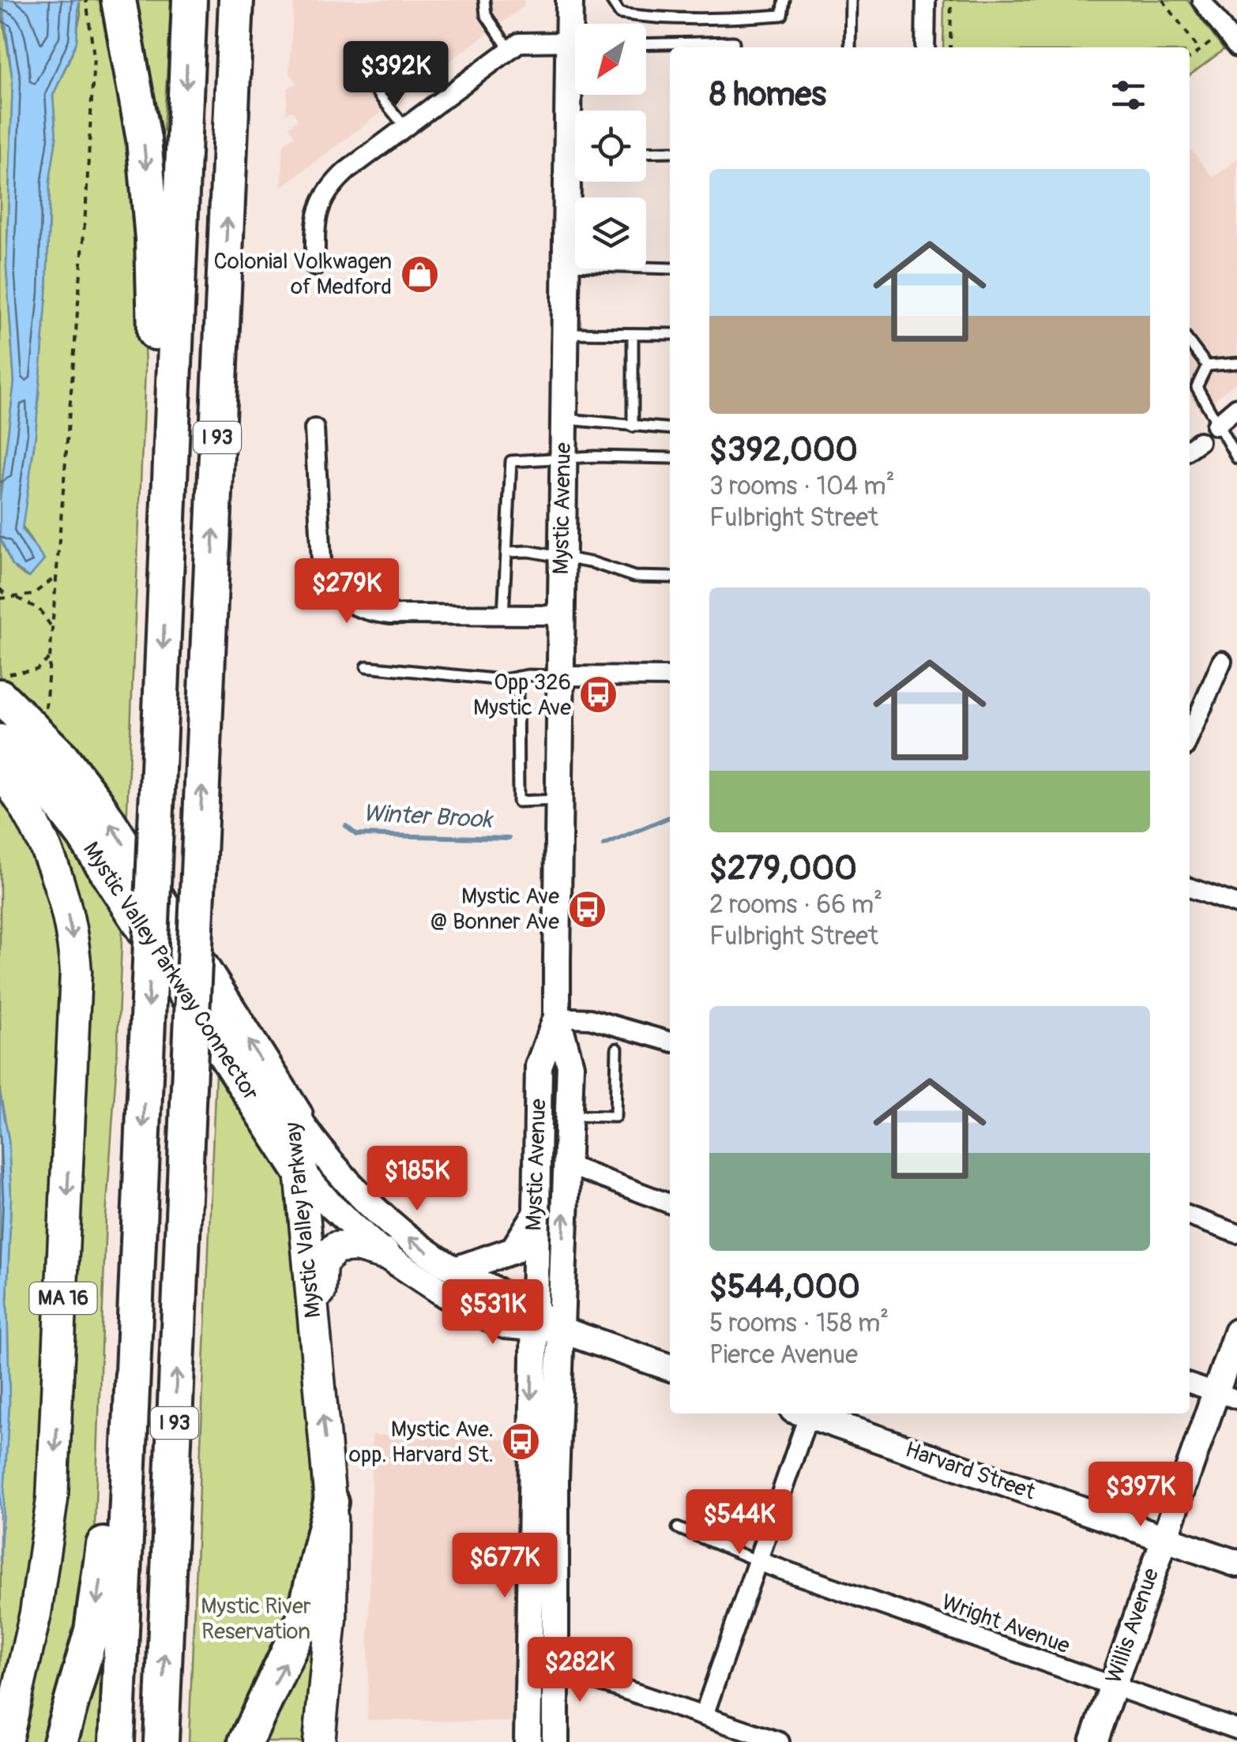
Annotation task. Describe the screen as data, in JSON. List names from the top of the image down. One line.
{"streets":{"highway":["I 93","Mystic Valley Parkway Connector","Mystic Valley Parkway"],"main road":["Mystic Avenue","MA 16","Harvard Street","Willis Avenue"],"street":["Wright Avenue"]},"crossings":[["Mystic Avenue","Mystic Valley Parkway Connector"],["Mystic Valley Parkway Connector","Mystic Valley Parkway"],["Harvard Street","Willis Avenue"],["Wright Avenue","Willis Avenue"]],"one_way":["Mystic Valley Parkway"],"water":["Winter Brook"],"parks":["Mystic River Reservation"],"places":{"shop":["Colonial Volkwagen of Medford"],"bus stop":["Opp 326 Mystic Ave","Mystic Ave @ Bonner Ave","Mystic Ave. opp. Harvard St."]},"north":"bottom left","page":{"price":["$392K","$279K","$185K","$531K","$397K","$544K","$677K","$282K"],"heading":"8 homes","list":[{"name":"$392,000","note":"3 rooms · 104 m² · Fulbright Street"},{"name":"$279,000","note":"2 rooms · 66 m² · Fulbright Street"},{"name":"$544,000","note":"5 rooms · 158 m² · Pierce Avenue"}]}}
